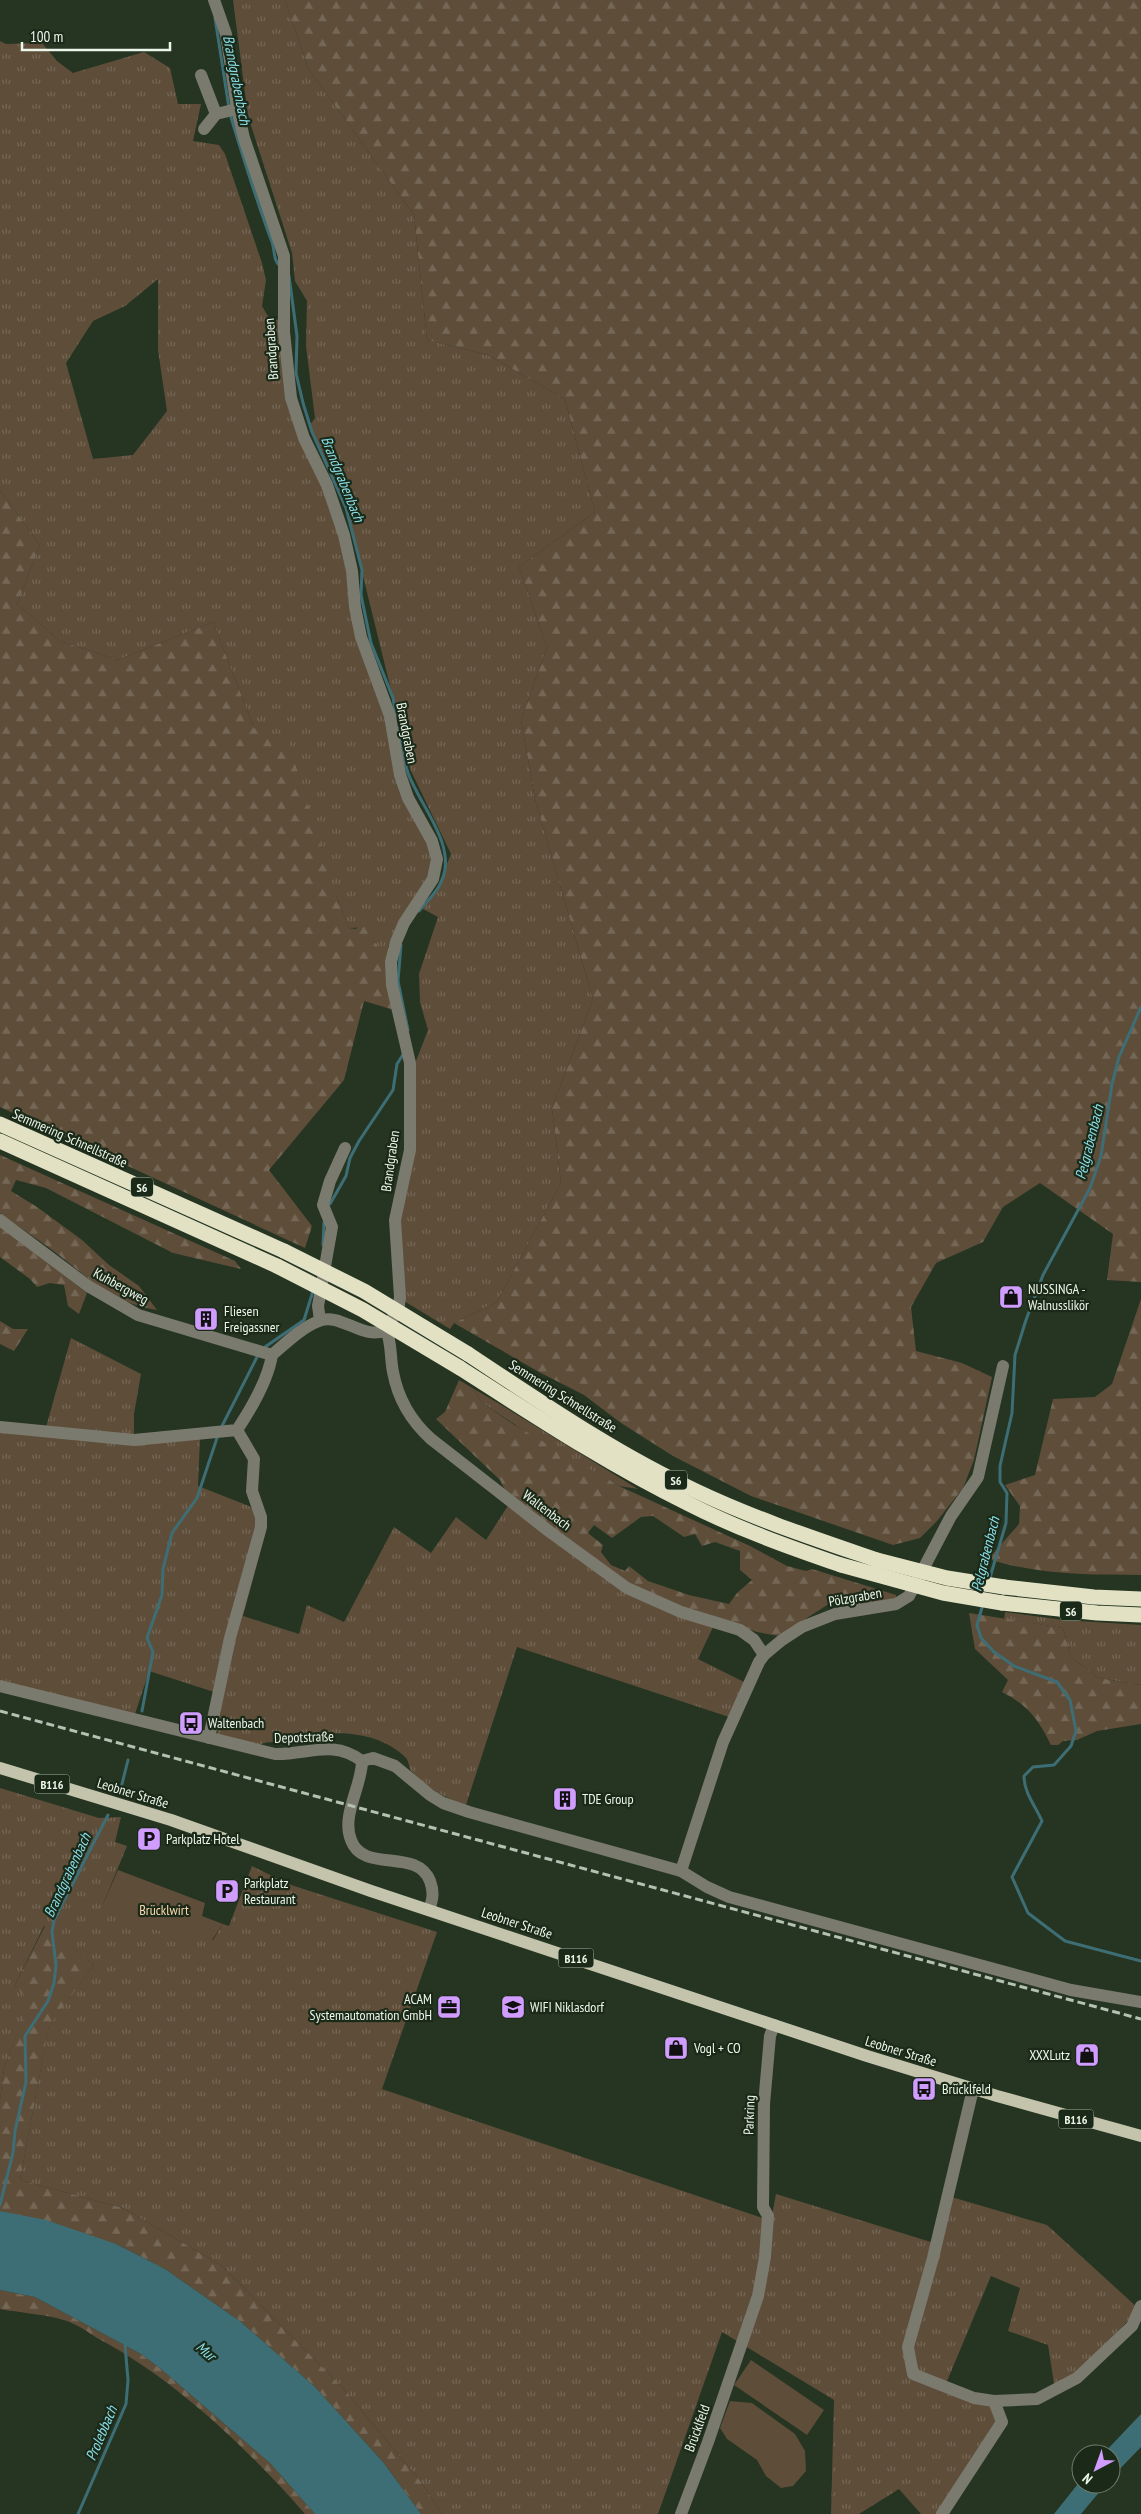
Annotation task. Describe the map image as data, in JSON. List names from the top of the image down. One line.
{"streets":{"highway":["Semmering Schnellstraße","S6"],"main road":["B116","Leobner Straße"],"street":["Brandgraben","Kuhbergweg","Waltenbach","Pölzgraben","Depotstraße","Parkring","Brücklfeld"]},"crossings":[["Brandgraben","Waltenbach"],["Waltenbach","Pölzgraben"],["Pölzgraben","Depotstraße"],["Leobner Straße","Parkring"],["Parkring","Brücklfeld"]],"water":["Brandgrabenbach","Pelgrabenbach","Mur","Prolebbach"],"parks":["Brücklwirt"],"places":{"shop":["NUSSINGA - Walnusslikör","Vogl + CO","XXXLutz"],"building":["Fliesen Freigassner","TDE Group"],"bus stop":["Waltenbach","Brücklfeld"],"parking":["Parkplatz Hotel","Parkplatz Restaurant"],"office":["ACAM Systemautomation GmbH"],"school or university":["WIFI Niklasdorf"]},"scale_bar":"100 m","north":"bottom left"}
